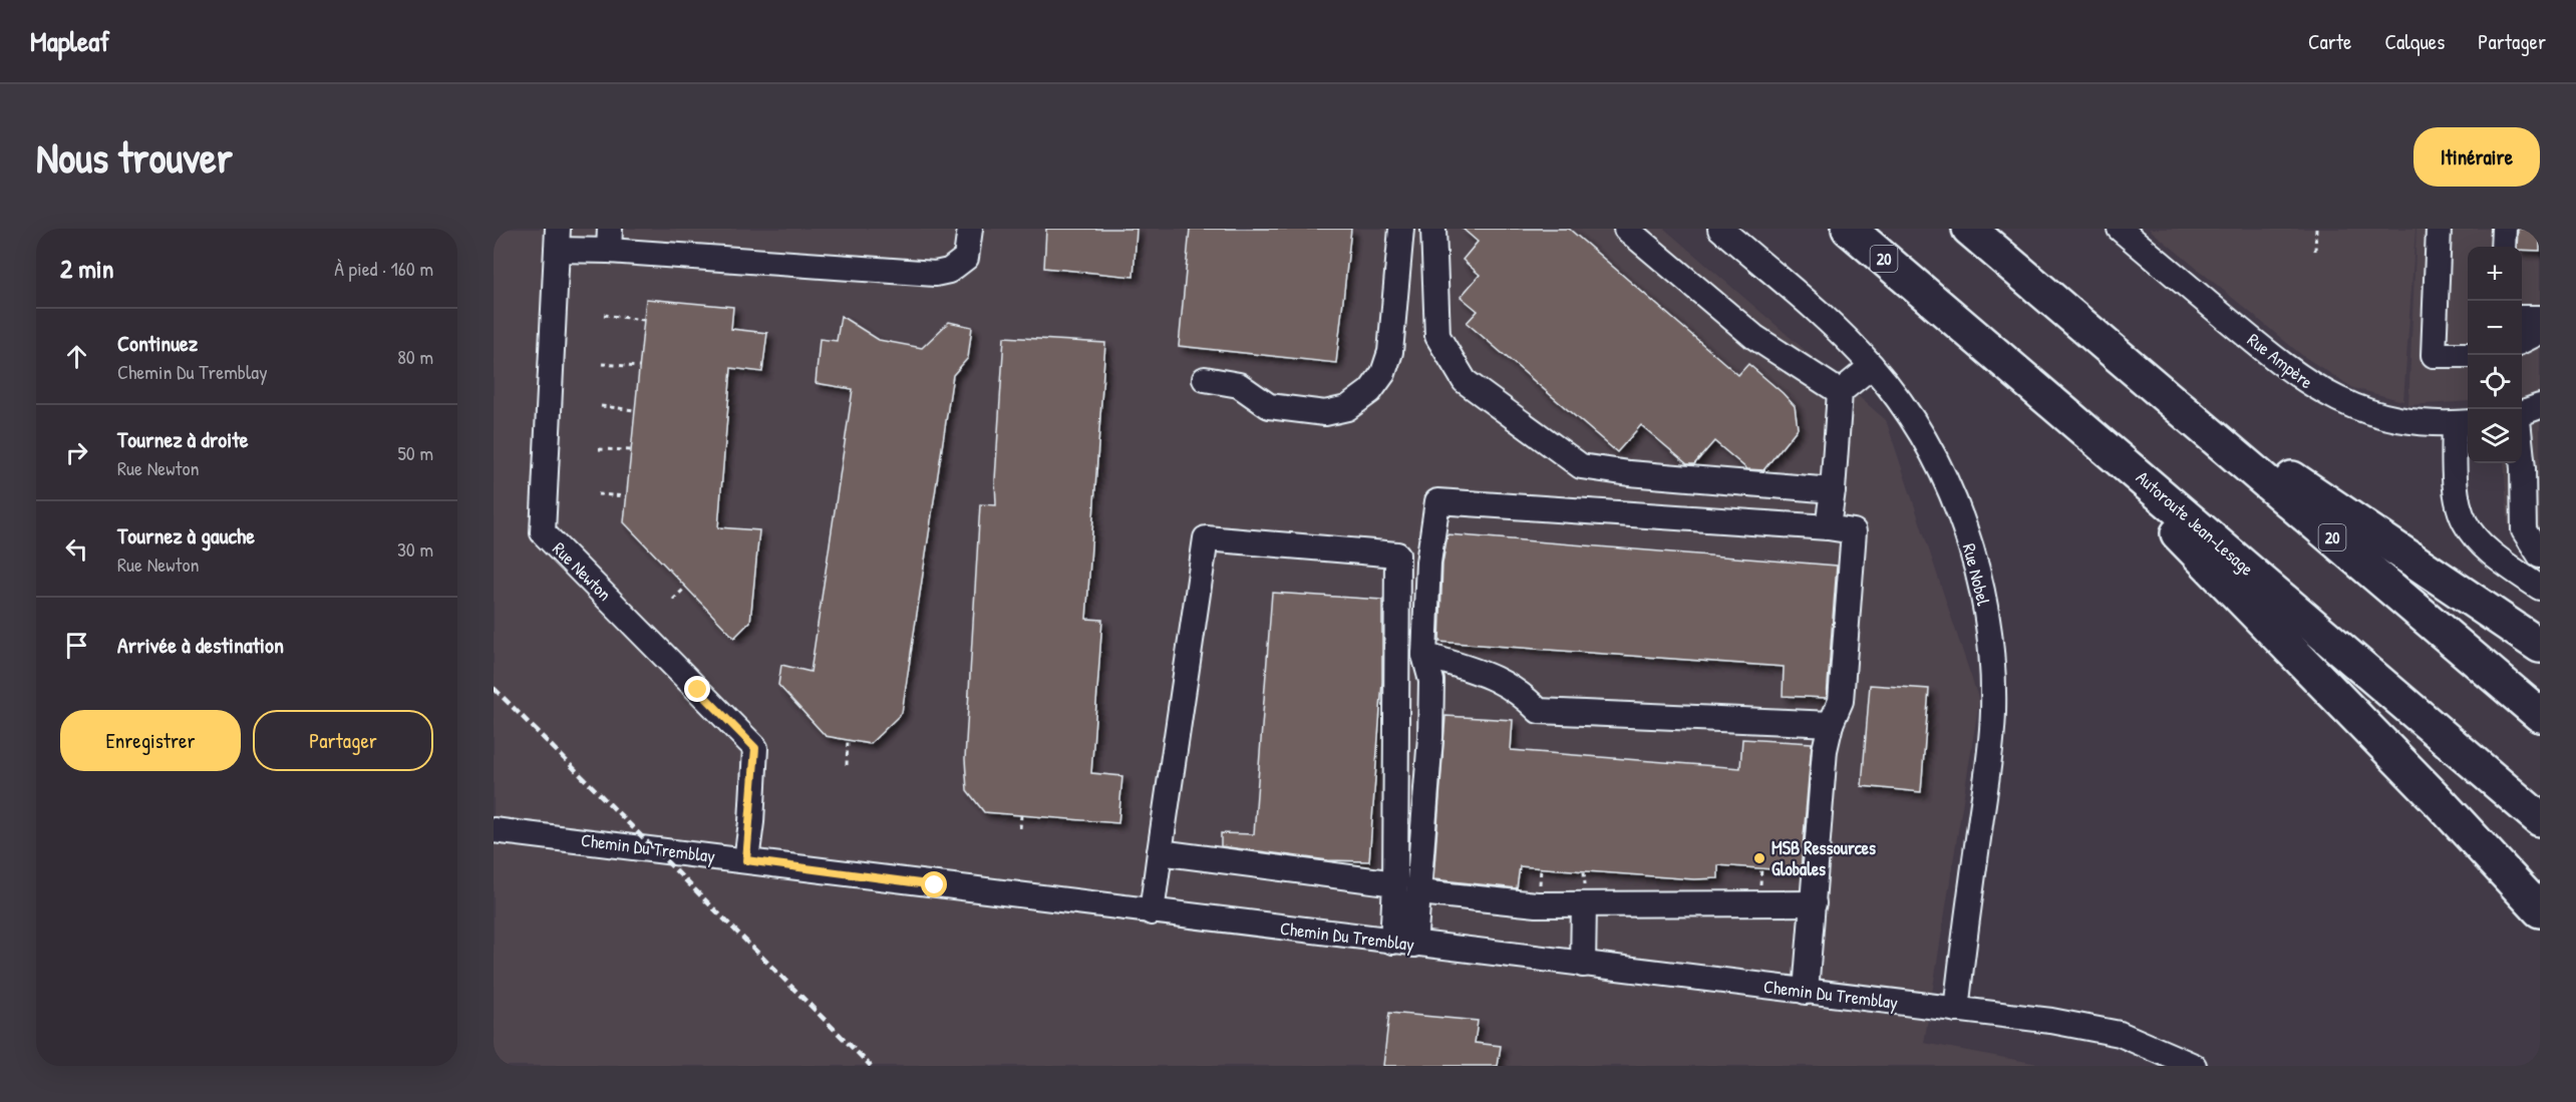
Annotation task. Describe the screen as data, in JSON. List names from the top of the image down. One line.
{"streets":{"highway":["20","Autoroute Jean-Lesage"],"street":["Rue Ampère","Rue Newton","Rue Nobel","Chemin Du Tremblay"]},"crossings":[["Rue Newton","Chemin Du Tremblay"],["Rue Nobel","Chemin Du Tremblay"]],"places":["MSB Ressources Globales"],"page":{"header":"Mapleaf","nav":["Carte","Calques","Partager"],"buttons":["Itinéraire",["Enregistrer","Partager"]],"title":"Nous trouver","heading":["2 min","À pied · 160 m"],"map_buttons":["+","−"],"list":[["Continuez","Chemin Du Tremblay","80 m"],["Tournez à droite","Rue Newton","50 m"],["Tournez à gauche","Rue Newton","30 m"],"Arrivée à destination"]}}
